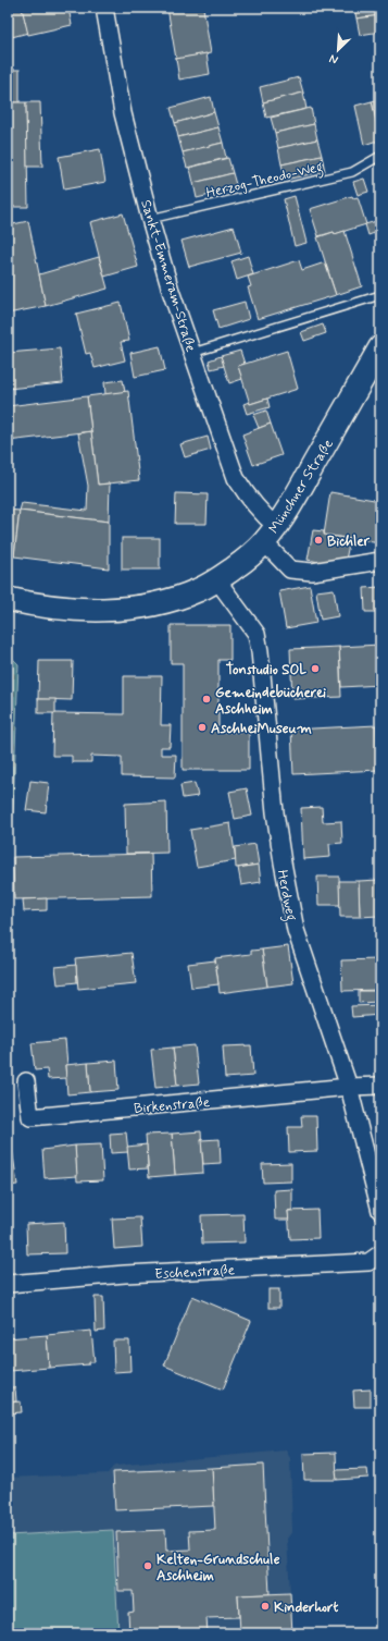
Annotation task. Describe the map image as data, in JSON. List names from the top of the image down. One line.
{"streets":{"street":["Sankt-Emmeram-Straße","Münchner Straße","Herdweg","Birkenstraße","Eschenstraße"],"lane":["Herzog-Theodo-Weg"]},"crossings":[["Herzog-Theodo-Weg","Sankt-Emmeram-Straße"],["Sankt-Emmeram-Straße","Münchner Straße"],["Münchner Straße","Herdweg"],["Herdweg","Birkenstraße"]],"places":["Bichler","Tonstudio SOL","Gemeindebücherei Aschheim","AschheiMuseum","Kelten-Grundschule Aschheim","Kinderhort"],"north":"bottom left"}
